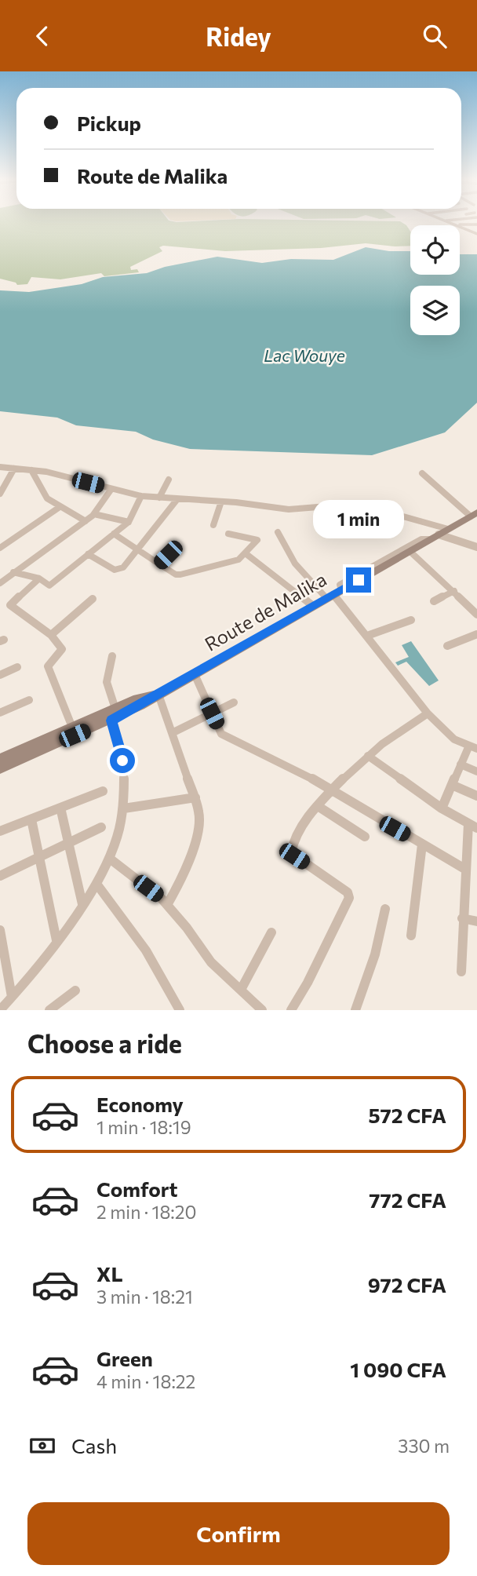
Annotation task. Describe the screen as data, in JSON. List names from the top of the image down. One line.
{"streets":{"main road":["Route de Malika"]},"water":["Lac Wouye"],"page":{"header":"Ridey","banner":["Pickup","Route de Malika"],"bubble":"1 min","heading":"Choose a ride","list":[{"name":"Economy","note":"1 min · 18:19","value":"572 CFA"},{"name":"Comfort","note":"2 min · 18:20","value":"772 CFA"},{"name":"XL","note":"3 min · 18:21","value":"972 CFA"},{"name":"Green","note":"4 min · 18:22","value":"1 090 CFA"}],"pay":["Cash","330 m"],"buttons":"Confirm"}}
